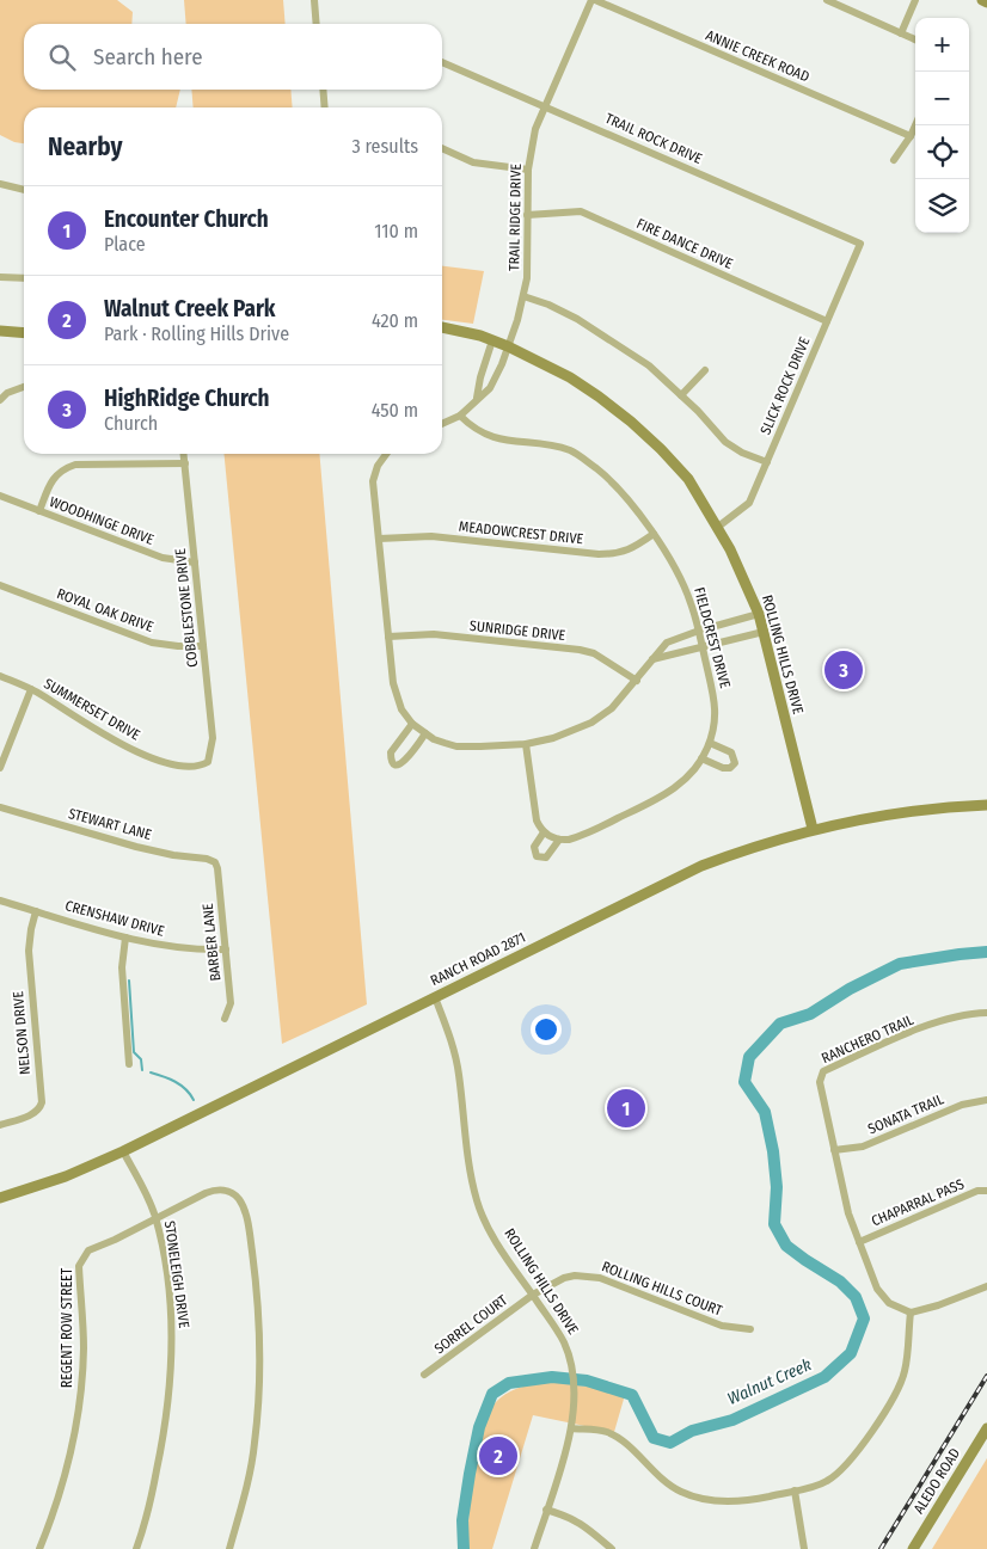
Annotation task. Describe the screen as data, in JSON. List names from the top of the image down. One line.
{"streets":{"main road":["ROLLING HILLS DRIVE","RANCH ROAD 2871","ALEDO ROAD"],"street":["ANNIE CREEK ROAD","TRAIL ROCK DRIVE","TRAIL RIDGE DRIVE","FIRE DANCE DRIVE","SLICK ROCK DRIVE","WOODHINGE DRIVE","MEADOWCREST DRIVE","COBBLESTONE DRIVE","ROYAL OAK DRIVE","SUNRIDGE DRIVE","FIELDCREST DRIVE","SUMMERSET DRIVE","STEWART LANE","CRENSHAW DRIVE","BARBER LANE","NELSON DRIVE","RANCHERO TRAIL","SONATA TRAIL","CHAPARRAL PASS","STONELEIGH DRIVE","ROLLING HILLS COURT","SORREL COURT","REGENT ROW STREET"]},"crossings":[["ANNIE CREEK ROAD","TRAIL RIDGE DRIVE"],["TRAIL ROCK DRIVE","TRAIL RIDGE DRIVE"],["TRAIL ROCK DRIVE","SLICK ROCK DRIVE"],["TRAIL RIDGE DRIVE","FIRE DANCE DRIVE"],["TRAIL RIDGE DRIVE","FIELDCREST DRIVE"],["TRAIL RIDGE DRIVE","ROLLING HILLS DRIVE"],["FIRE DANCE DRIVE","SLICK ROCK DRIVE"],["SLICK ROCK DRIVE","ROLLING HILLS DRIVE"],["WOODHINGE DRIVE","COBBLESTONE DRIVE"],["MEADOWCREST DRIVE","FIELDCREST DRIVE"],["COBBLESTONE DRIVE","ROYAL OAK DRIVE"],["COBBLESTONE DRIVE","SUMMERSET DRIVE"],["ROLLING HILLS DRIVE","RANCH ROAD 2871"],["ROLLING HILLS DRIVE","ROLLING HILLS COURT"],["ROLLING HILLS DRIVE","SORREL COURT"],["STEWART LANE","BARBER LANE"],["CRENSHAW DRIVE","BARBER LANE"],["CRENSHAW DRIVE","NELSON DRIVE"],["RANCH ROAD 2871","STONELEIGH DRIVE"],["RANCHERO TRAIL","SONATA TRAIL"],["RANCHERO TRAIL","CHAPARRAL PASS"],["STONELEIGH DRIVE","REGENT ROW STREET"],["ROLLING HILLS COURT","SORREL COURT"]],"water":["Walnut Creek"],"page":{"map_buttons":["+","−"],"search":"Search here","heading":["Nearby","3 results"],"list":[{"mark":"1","name":"Encounter Church","note":"Place","value":"110 m"},{"mark":"2","name":"Walnut Creek Park","note":"Park · Rolling Hills Drive","value":"420 m"},{"mark":"3","name":"HighRidge Church","note":"Church","value":"450 m"}],"pins":["3","1","2"]}}
